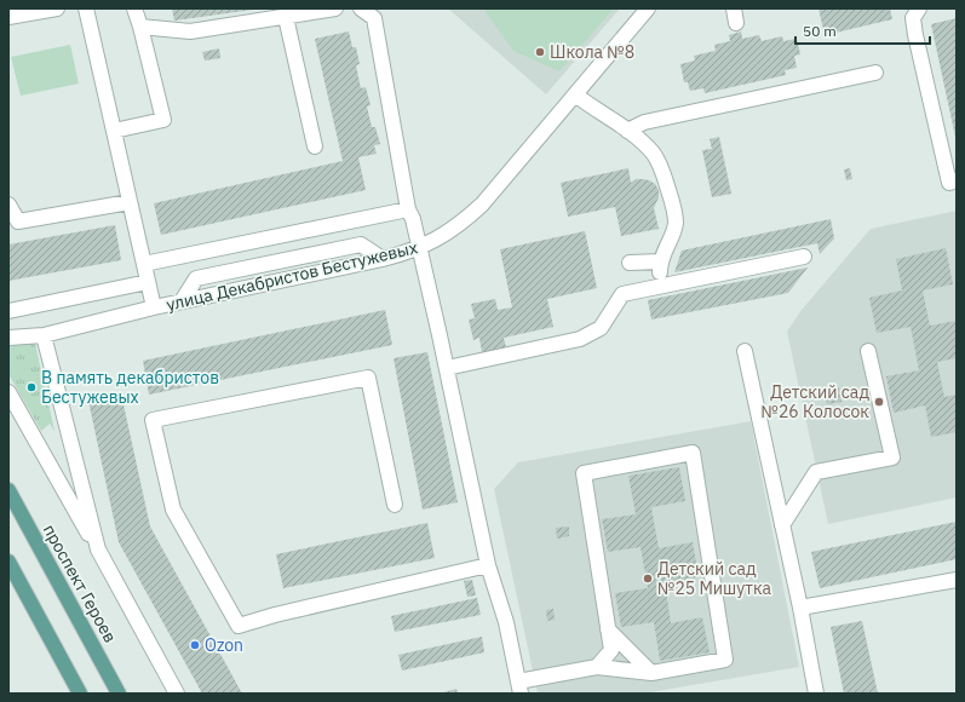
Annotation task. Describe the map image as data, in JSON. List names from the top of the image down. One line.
{"streets":{"main road":["проспект Героев"],"street":["улица Декабристов Бестужевых"]},"places":["Школа №8","В память декабристов Бестужевых","Детский сад №26 Колосок","Детский сад №25 Мишутка","Ozon"],"scale_bar":"50 m"}
